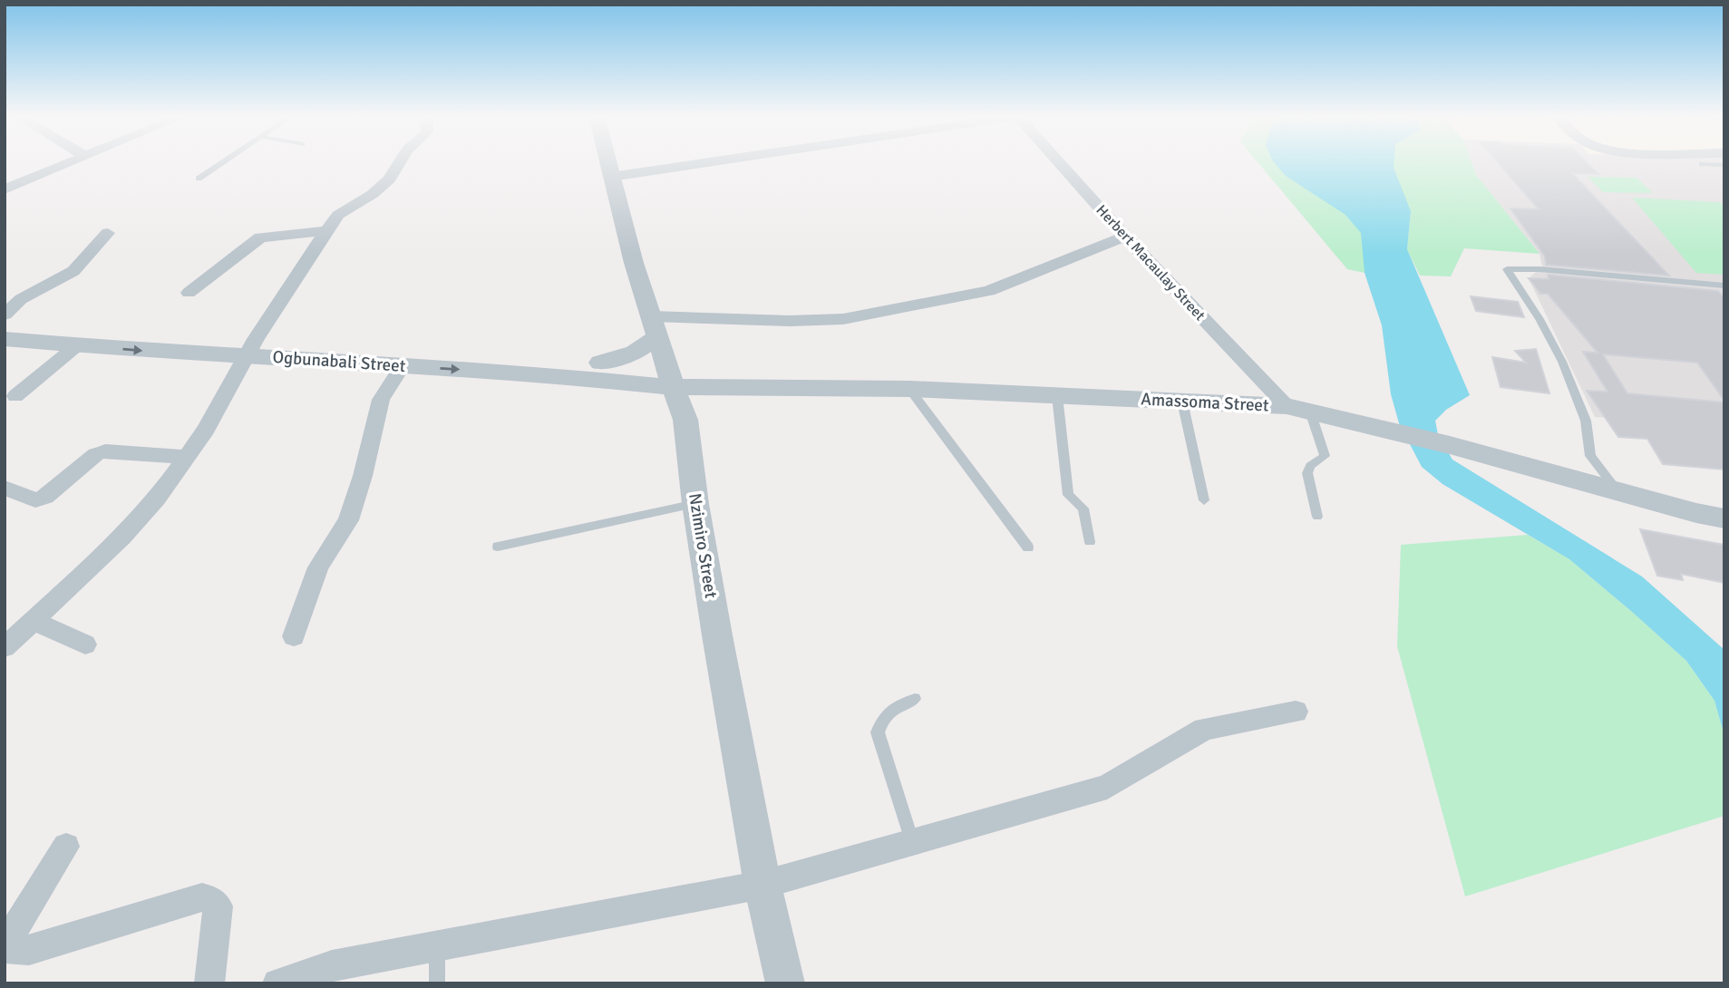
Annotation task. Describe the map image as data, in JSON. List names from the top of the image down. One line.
{"streets":{"street":["Herbert Macaulay Street","Ogbunabali Street","Amassoma Street","Nzimiro Street"]},"crossings":[["Herbert Macaulay Street","Amassoma Street"],["Ogbunabali Street","Amassoma Street"],["Ogbunabali Street","Nzimiro Street"],["Amassoma Street","Nzimiro Street"]]}
